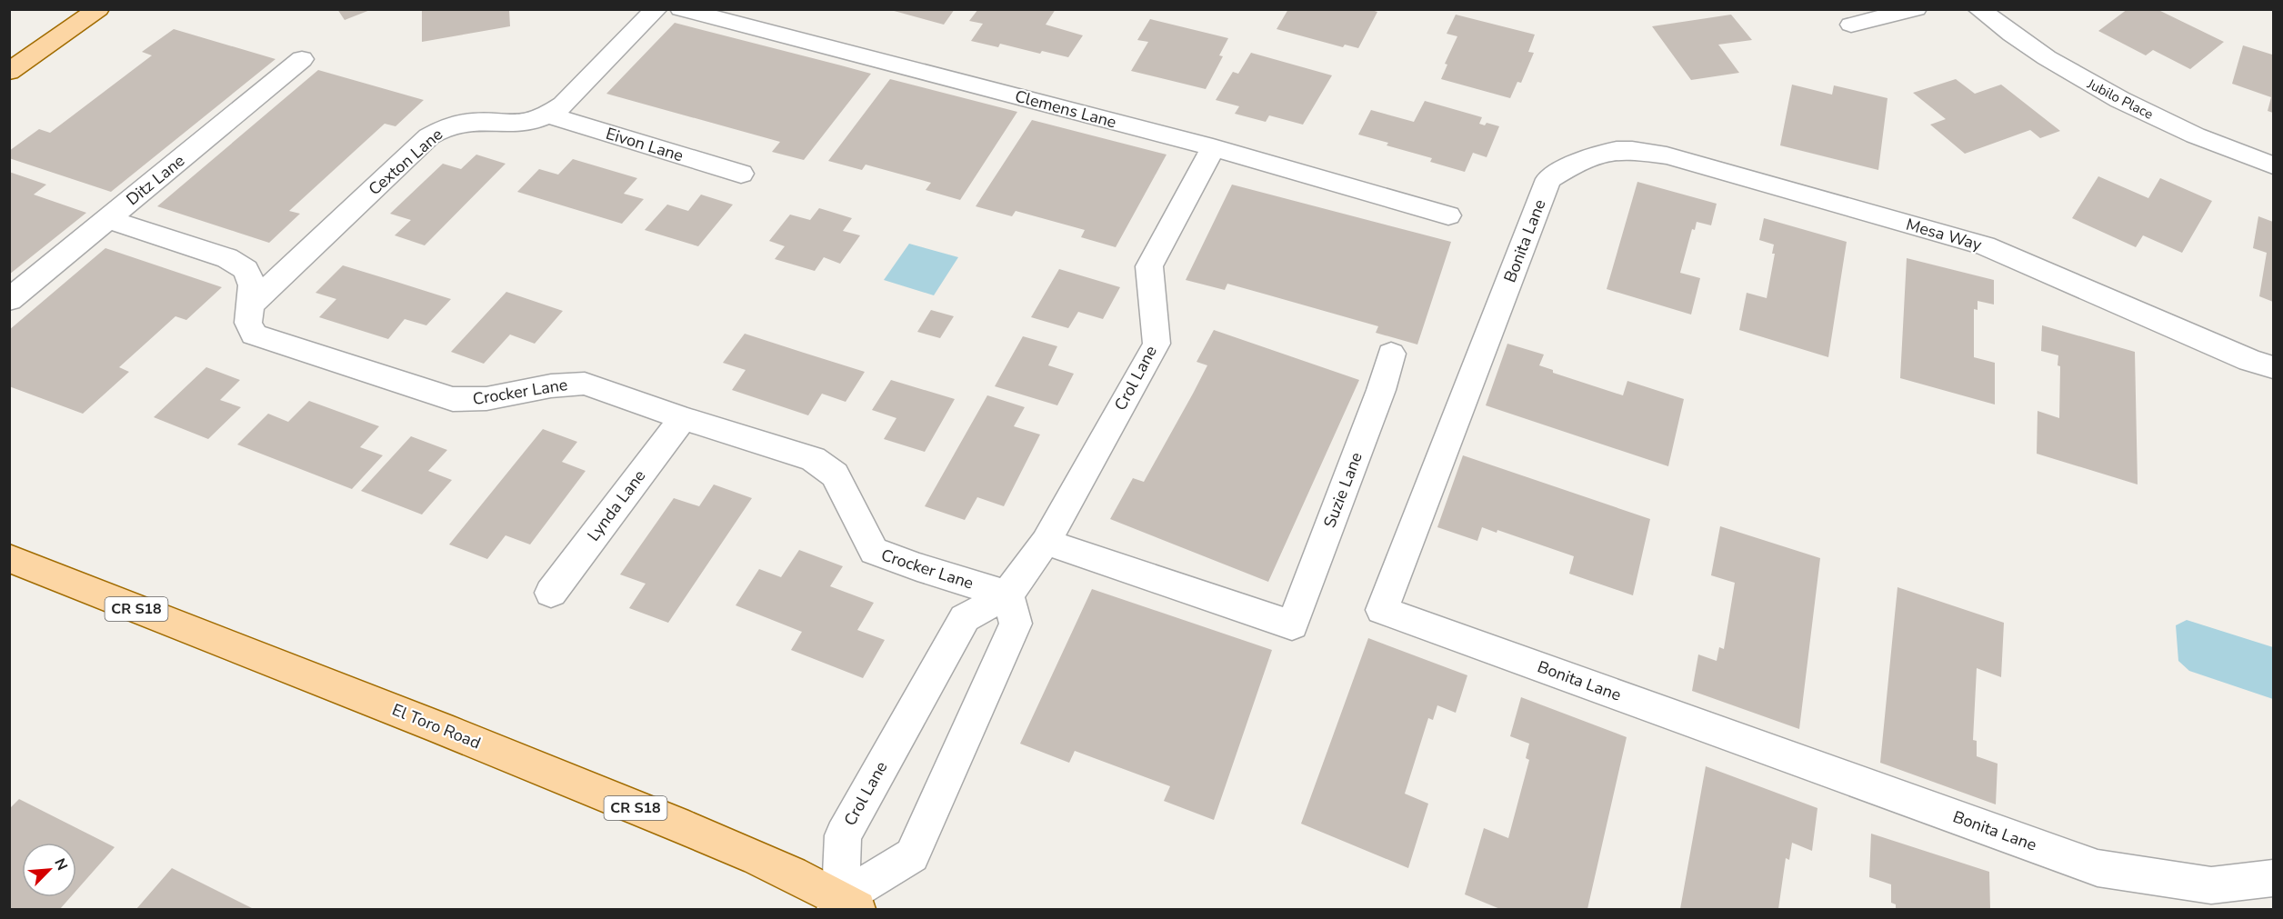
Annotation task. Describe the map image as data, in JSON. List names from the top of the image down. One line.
{"streets":{"main road":["CR S18","El Toro Road"],"street":["Jubilo Place","Clemens Lane","Eivon Lane","Cexton Lane","Ditz Lane","Mesa Way","Bonita Lane","Crol Lane","Crocker Lane","Suzie Lane","Lynda Lane"]},"crossings":[["Clemens Lane","Crol Lane"],["Eivon Lane","Cexton Lane"],["Cexton Lane","Crocker Lane"],["Ditz Lane","Crocker Lane"],["Mesa Way","Bonita Lane"],["Crol Lane","Crocker Lane"],["Crol Lane","Suzie Lane"],["Crol Lane","El Toro Road"],["Crocker Lane","Lynda Lane"]],"north":"top right"}
